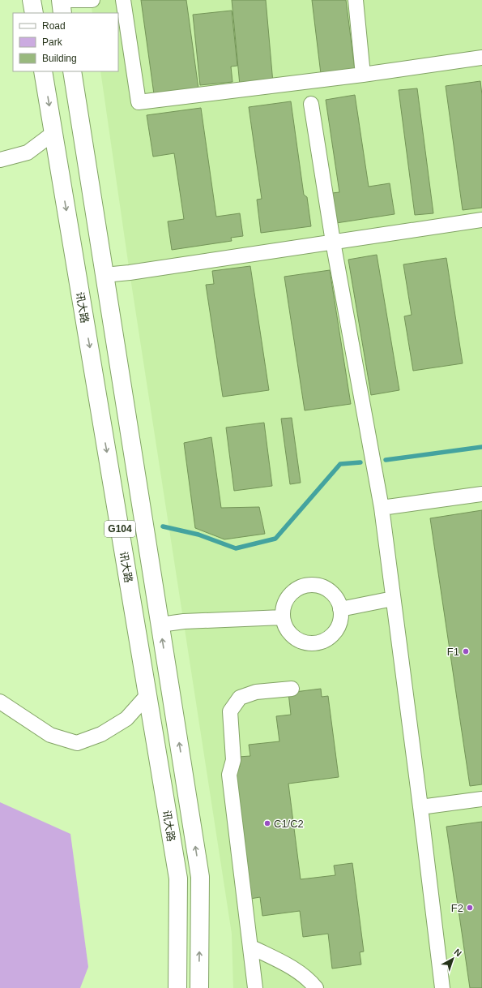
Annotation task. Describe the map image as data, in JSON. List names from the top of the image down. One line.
{"streets":{"highway":["讯大路","G104"]},"places":["F1","C1/C2","F2"],"legend":["Road","Park","Building"],"north":"top right"}
